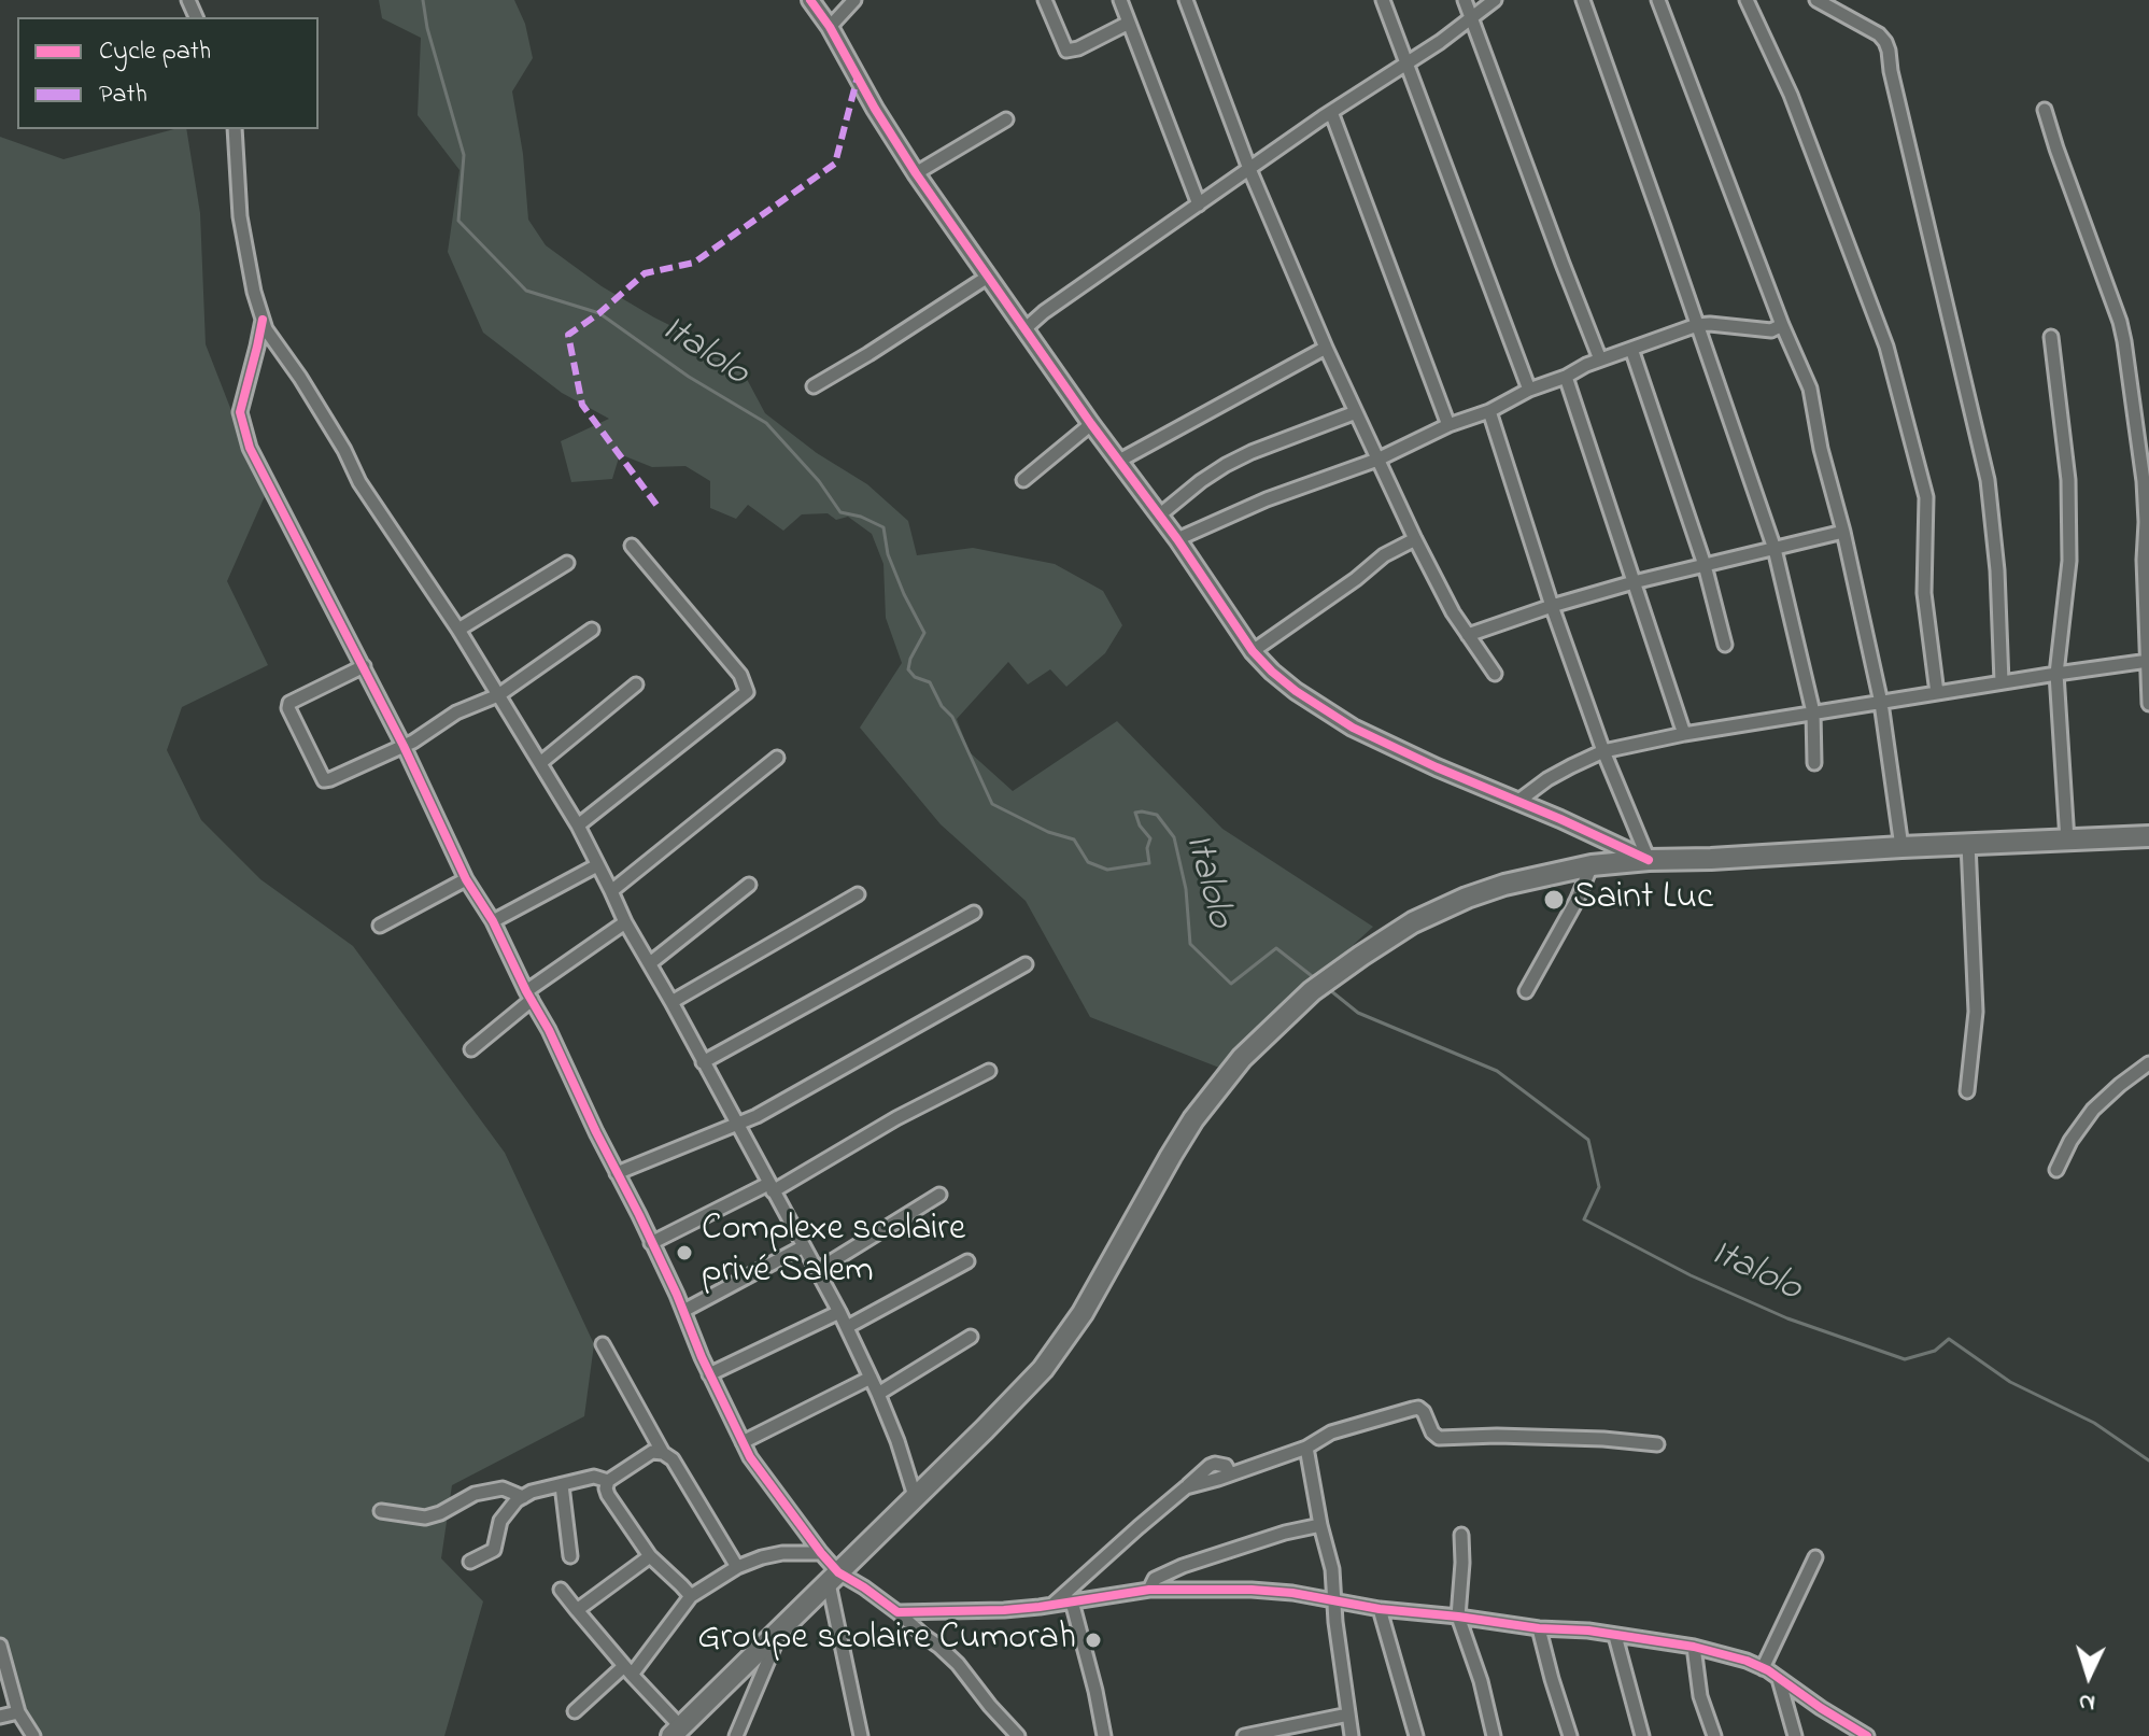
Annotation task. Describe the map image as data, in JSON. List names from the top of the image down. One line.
{"water":["Italolo"],"places":["Saint Luc","Complexe scolaire privé Salem","Groupe scolaire Cumorah"],"legend":["Cycle path","Path"],"north":"bottom"}
